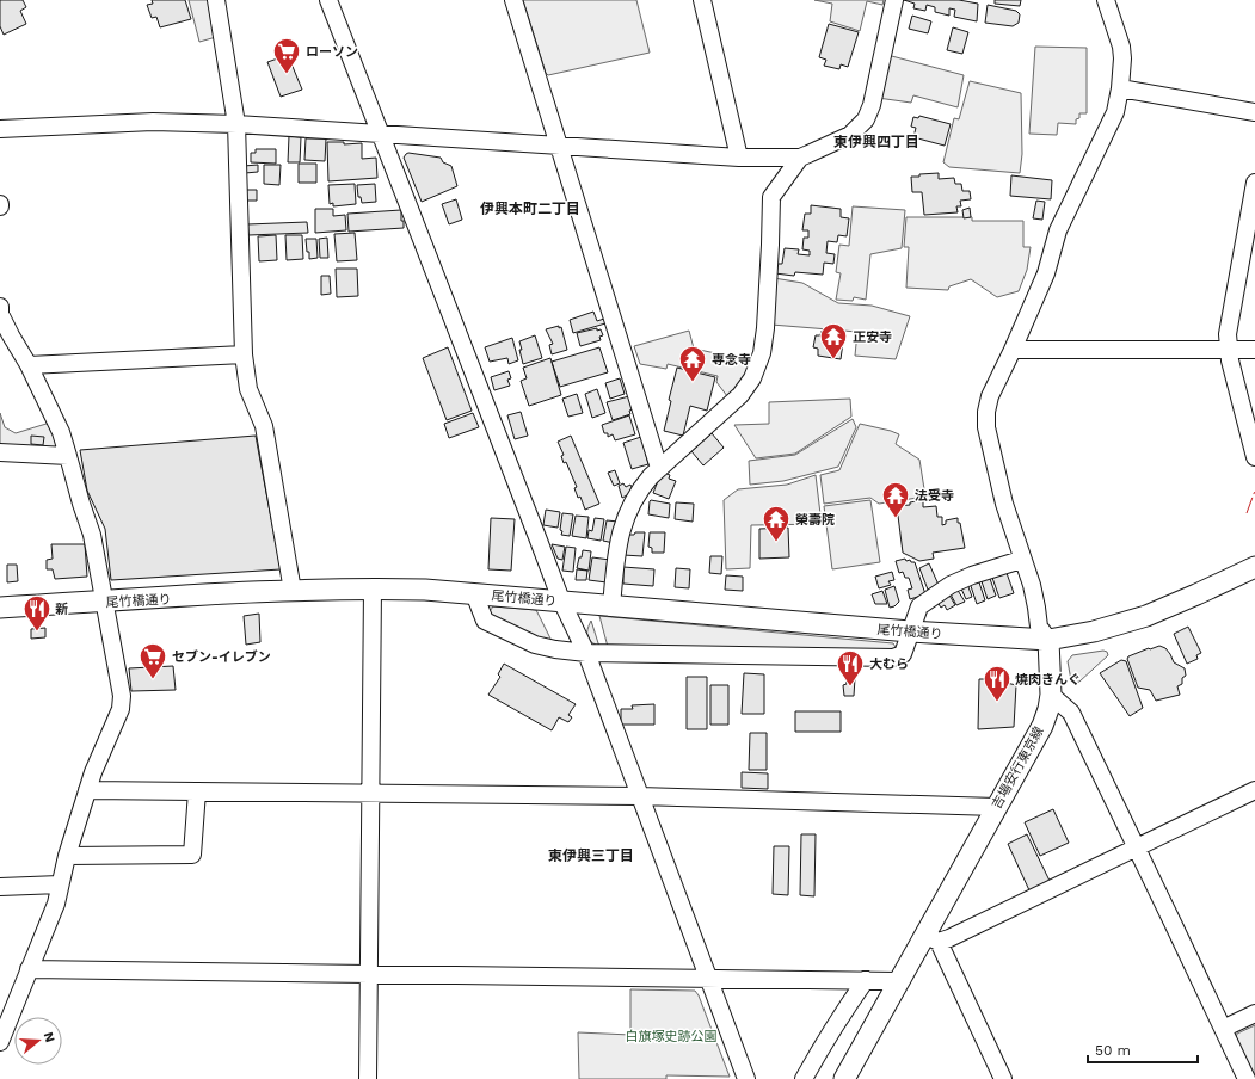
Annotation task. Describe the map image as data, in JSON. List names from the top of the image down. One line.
{"streets":{"main road":["尾竹橋通り","吉場安行東京線"]},"crossings":[["尾竹橋通り","吉場安行東京線"]],"districts":["東伊興四丁目","伊興本町二丁目","東伊興三丁目"],"parks":["白旗塚史跡公園"],"places":{"supermarket":["ローソン","セブン-イレブン"],"temple":["正安寺","専念寺","法受寺","榮壽院"],"restaurant":["新","大むら","焼肉きんぐ"]},"scale_bar":"50 m","north":"right"}
